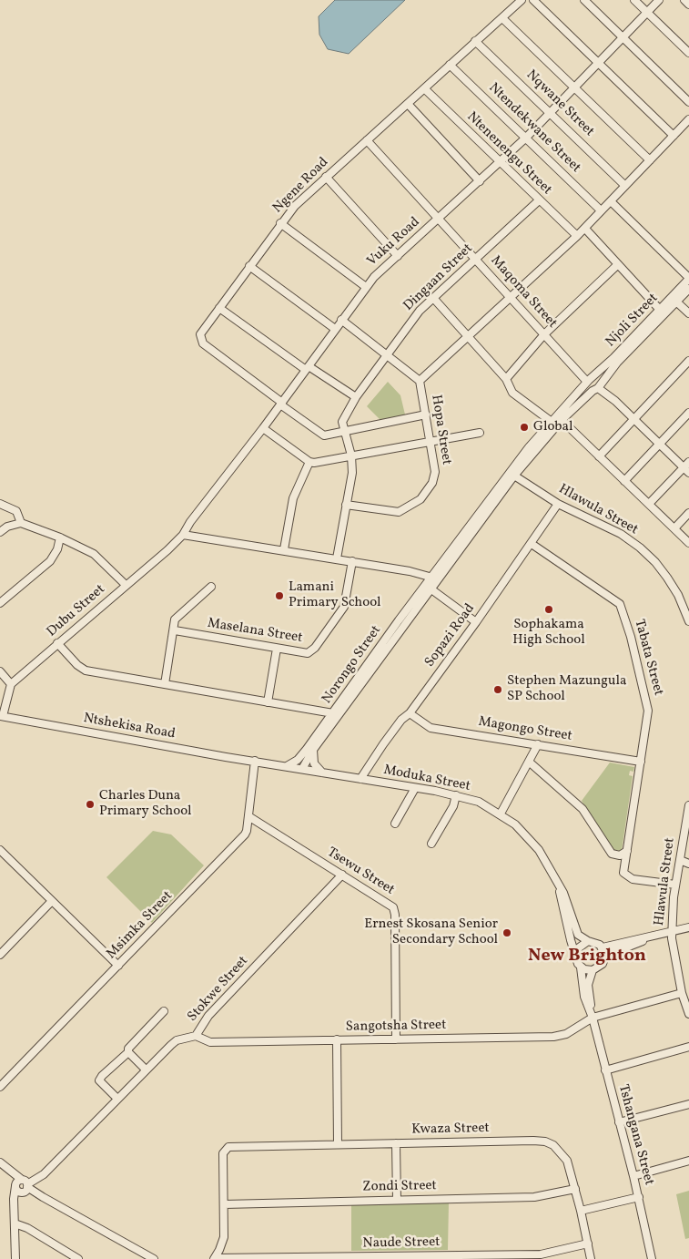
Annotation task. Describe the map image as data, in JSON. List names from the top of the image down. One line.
{"streets":{"street":["Nqwane Street","Ntendekwane Street","Ntenenengu Street","Ngene Road","Vuku Road","Dingaan Street","Maqoma Street","Njoli Street","Hopa Street","Hlawula Street","Dubu Street","Maselana Street","Sopazi Road","Tabata Street","Norongo Street","Ntshekisa Road","Magongo Street","Moduka Street","Tsewu Street","Msimka Street","Stokwe Street","Sangotsha Street","Kwaza Street","Tshangana Street","Zondi Street","Naude Street"]},"crossings":[["Nqwane Street","Ngene Road"],["Nqwane Street","Vuku Road"],["Ntendekwane Street","Ngene Road"],["Ntendekwane Street","Vuku Road"],["Ntenenengu Street","Ngene Road"],["Ntenenengu Street","Vuku Road"],["Ntenenengu Street","Dingaan Street"],["Ngene Road","Vuku Road"],["Ngene Road","Dingaan Street"],["Ngene Road","Maqoma Street"],["Ngene Road","Hopa Street"],["Vuku Road","Maqoma Street"],["Vuku Road","Hopa Street"],["Vuku Road","Dubu Street"],["Dingaan Street","Maqoma Street"],["Dingaan Street","Hopa Street"],["Maqoma Street","Njoli Street"],["Njoli Street","Norongo Street"],["Hlawula Street","Sopazi Road"],["Hlawula Street","Tabata Street"],["Hlawula Street","Sangotsha Street"],["Sopazi Road","Tabata Street"],["Sopazi Road","Magongo Street"],["Sopazi Road","Moduka Street"],["Tabata Street","Magongo Street"],["Norongo Street","Moduka Street"],["Ntshekisa Road","Moduka Street"],["Ntshekisa Road","Msimka Street"],["Moduka Street","Msimka Street"],["Moduka Street","Tshangana Street"],["Tsewu Street","Msimka Street"],["Tsewu Street","Stokwe Street"],["Tsewu Street","Sangotsha Street"],["Stokwe Street","Sangotsha Street"],["Sangotsha Street","Tshangana Street"],["Kwaza Street","Zondi Street"],["Kwaza Street","Naude Street"]],"districts":["New Brighton"],"places":["Global","Lamani Primary School","Sophakama High School","Stephen Mazungula SP School","Charles Duna Primary School","Ernest Skosana Senior Secondary School"]}
